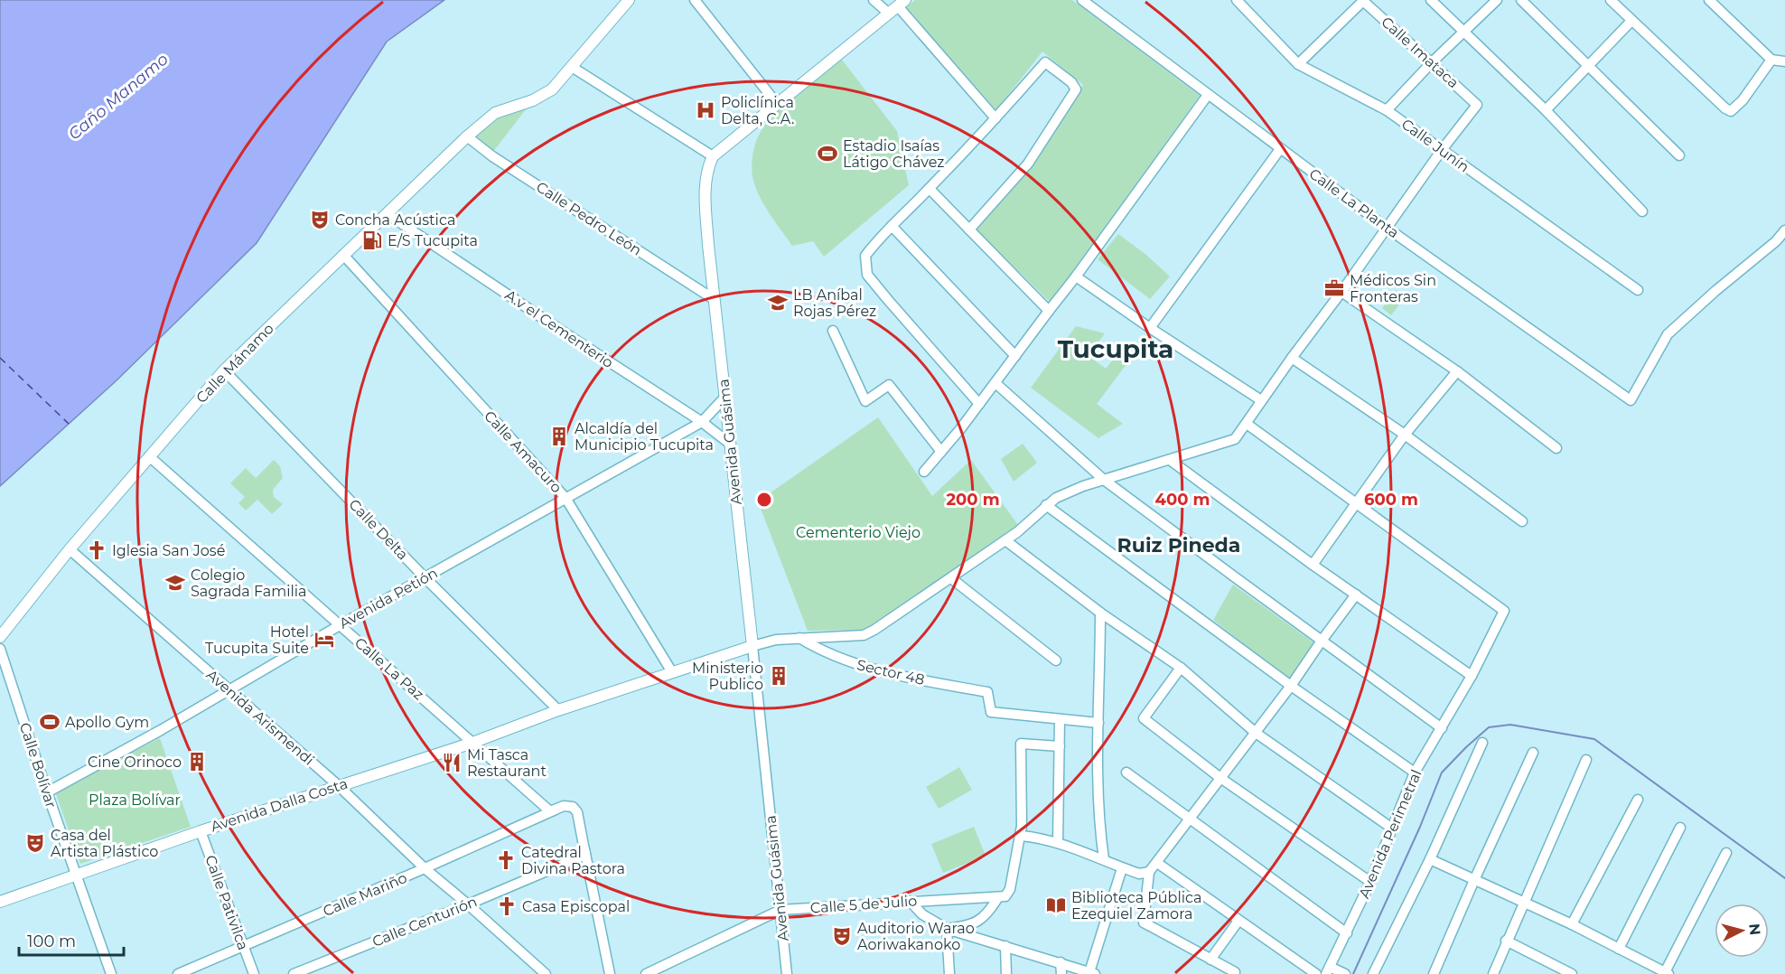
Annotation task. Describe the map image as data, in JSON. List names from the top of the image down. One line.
{"streets":{"main road":["Calle Mánamo","Avenida Guásima","Avenida Dalla Costa"],"street":["Calle Imataca","Calle Junín","Calle La Planta","Calle Pedro León","A.v el Cementerio","Calle Amacuro","Calle Delta","Avenida Petión","Calle La Paz","Sector 48","Avenida Arismendi","Calle Bolívar","Avenida Perimetral","Calle Mariño","Calle Pativilca","Calle 5 de Julio","Calle Centurión"]},"crossings":[["Calle Imataca","Calle Junín"],["Calle Pedro León","Calle Mánamo"],["Calle Pedro León","Avenida Guásima"],["A.v el Cementerio","Calle Mánamo"],["A.v el Cementerio","Avenida Guásima"],["A.v el Cementerio","Avenida Petión"],["Calle Mánamo","Calle Amacuro"],["Calle Mánamo","Calle Delta"],["Calle Mánamo","Calle La Paz"],["Calle Mánamo","Avenida Arismendi"],["Avenida Guásima","Avenida Petión"],["Avenida Guásima","Avenida Dalla Costa"],["Avenida Guásima","Calle 5 de Julio"],["Calle Amacuro","Avenida Petión"],["Calle Amacuro","Avenida Dalla Costa"],["Calle Delta","Avenida Petión"],["Calle Delta","Avenida Dalla Costa"],["Avenida Petión","Calle La Paz"],["Avenida Petión","Avenida Arismendi"],["Avenida Petión","Calle Bolívar"],["Calle La Paz","Avenida Dalla Costa"],["Calle La Paz","Calle Mariño"],["Avenida Arismendi","Avenida Dalla Costa"],["Avenida Arismendi","Calle Mariño"],["Avenida Arismendi","Calle Centurión"],["Calle Bolívar","Avenida Dalla Costa"],["Avenida Dalla Costa","Calle Pativilca"],["Calle Mariño","Calle Pativilca"]],"districts":["Tucupita","Ruiz Pineda"],"water":["Caño Manamo"],"parks":["Cementerio Viejo","Plaza Bolívar"],"places":{"hospital":["Policlínica Delta, C.A."],"sports":["Estadio Isaías Látigo Chávez","Apollo Gym"],"theatre":["Concha Acústica","Casa del Artista Plástico","Auditorio Warao Aoriwakanoko"],"fuel station":["E/S Tucupita"],"office":["Médicos Sin Fronteras"],"school or university":["LB Aníbal Rojas Pérez","Colegio Sagrada Familia"],"building":["Alcaldía del Municipio Tucupita","Ministerio Publico","Cine Orinoco"],"church":["Iglesia San José","Catedral Divina Pastora","Casa Episcopal"],"hotel":["Hotel Tucupita Suite"],"restaurant":["Mi Tasca Restaurant"],"library":["Biblioteca Pública Ezequiel Zamora"]},"scale_bar":"100 m","north":"right","rings":["200 m","400 m","600 m"]}
